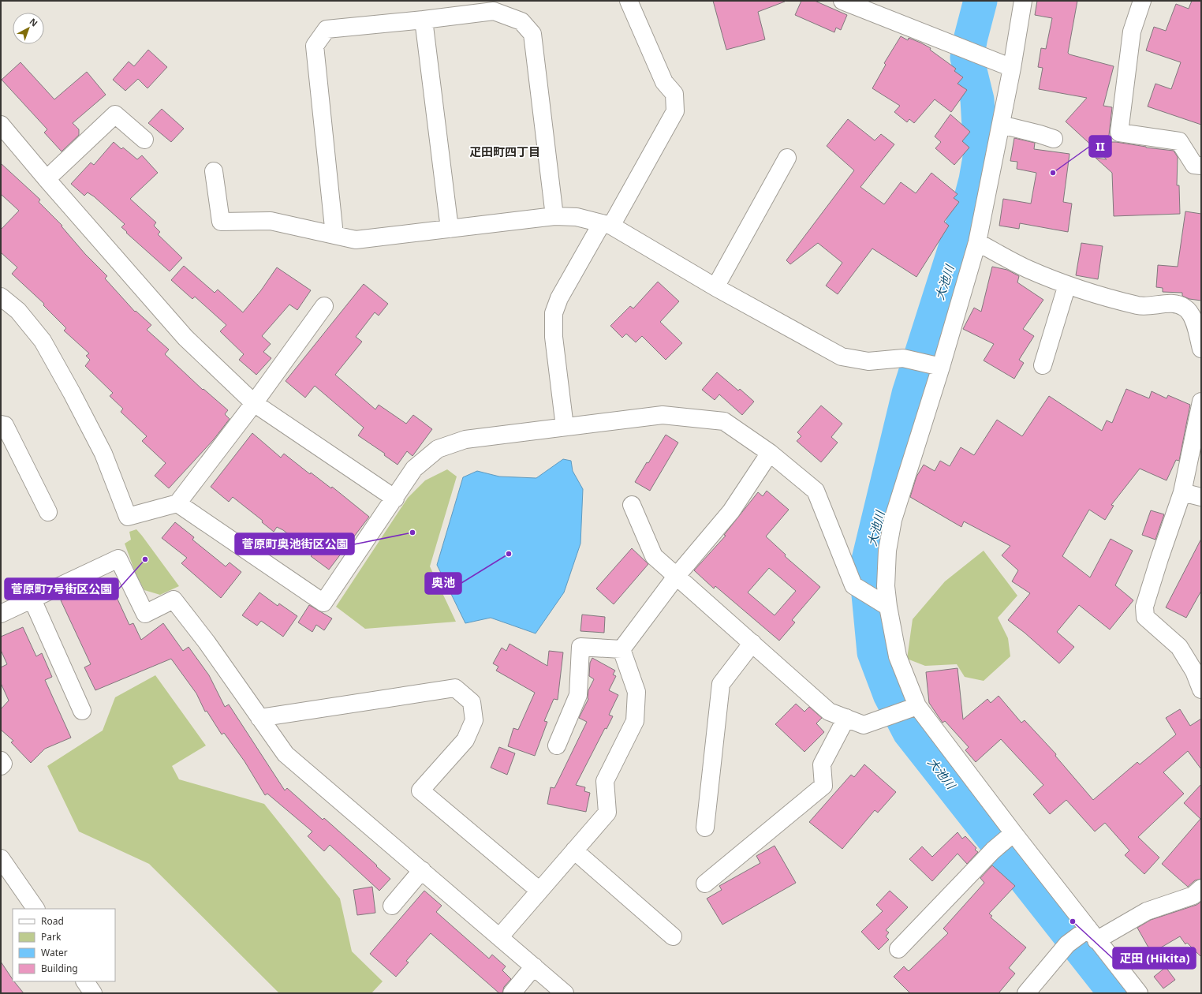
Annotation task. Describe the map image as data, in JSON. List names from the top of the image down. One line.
{"districts":["疋田町四丁目"],"water":["大池川"],"places":["II","菅原町奥池街区公園","奥池","菅原町7号街区公園","疋田 (Hikita)"],"legend":["Road","Park","Water","Building"],"north":"top right"}
